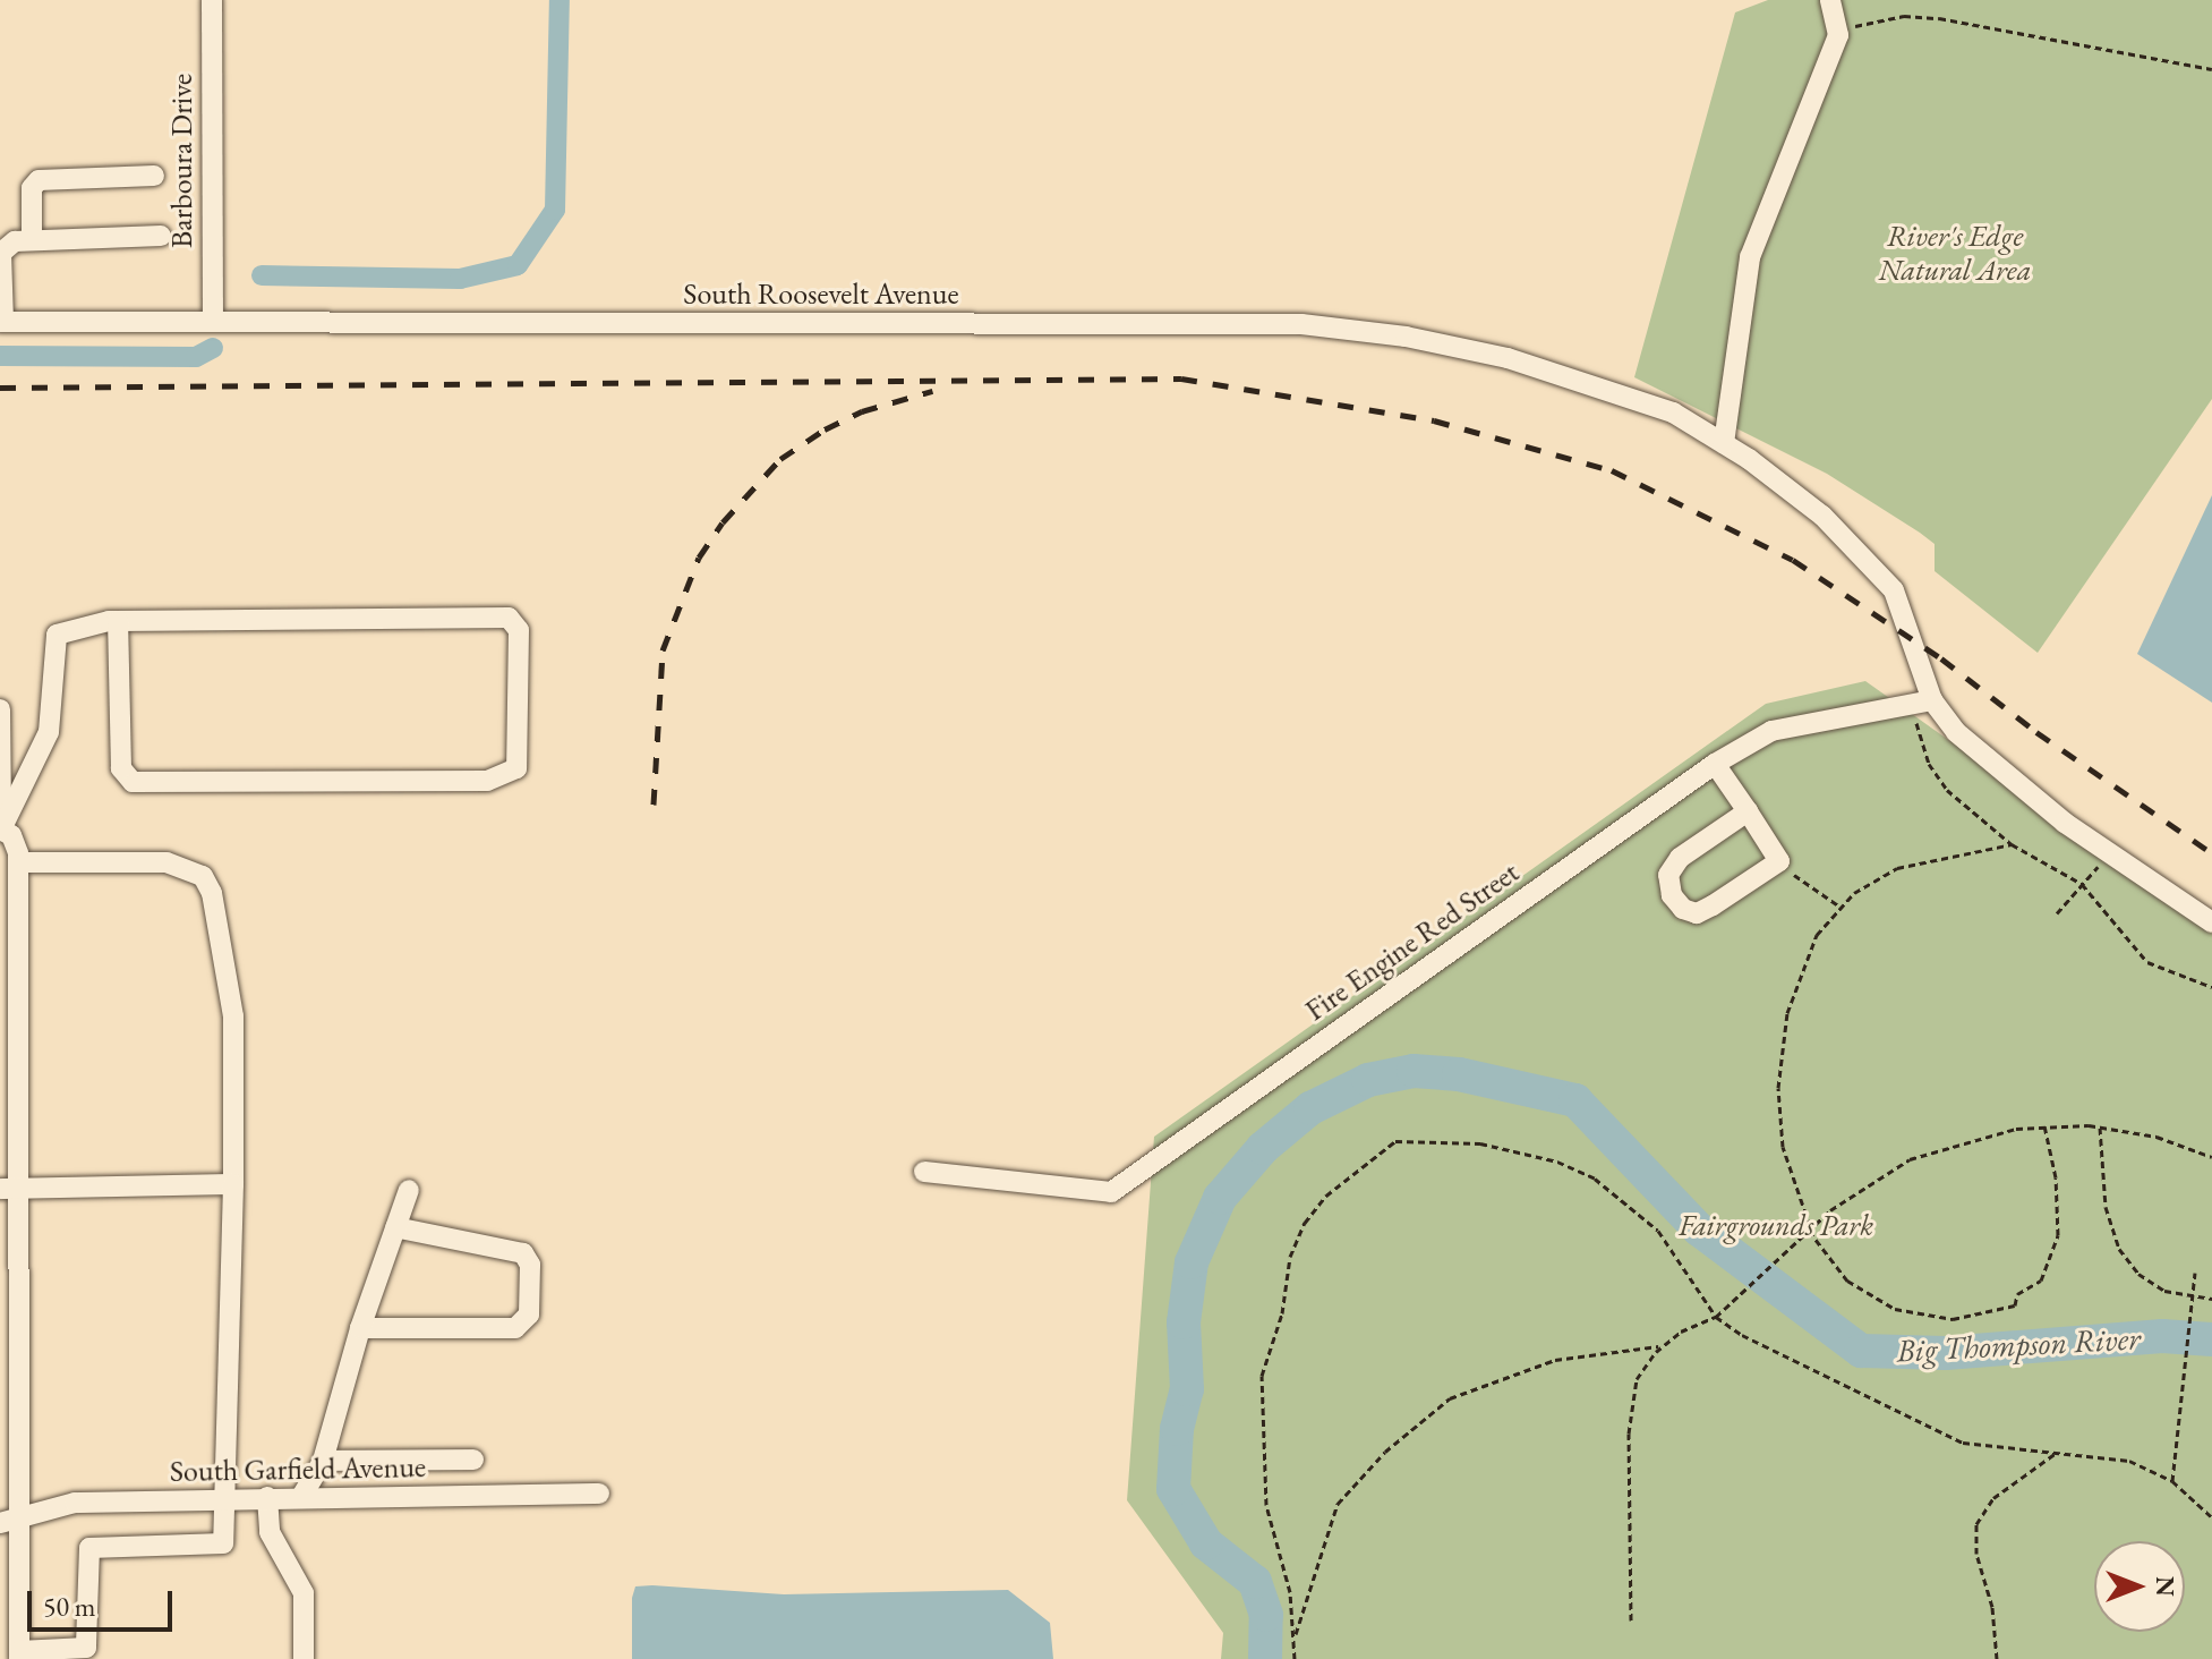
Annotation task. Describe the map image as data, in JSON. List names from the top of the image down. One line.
{"streets":{"street":["Barboura Drive","South Roosevelt Avenue","Fire Engine Red Street","South Garfield Avenue"]},"crossings":[["Barboura Drive","South Roosevelt Avenue"],["South Roosevelt Avenue","Fire Engine Red Street"]],"water":["Big Thompson River"],"parks":["River's Edge Natural Area","Fairgrounds Park"],"scale_bar":"50 m","north":"right"}
